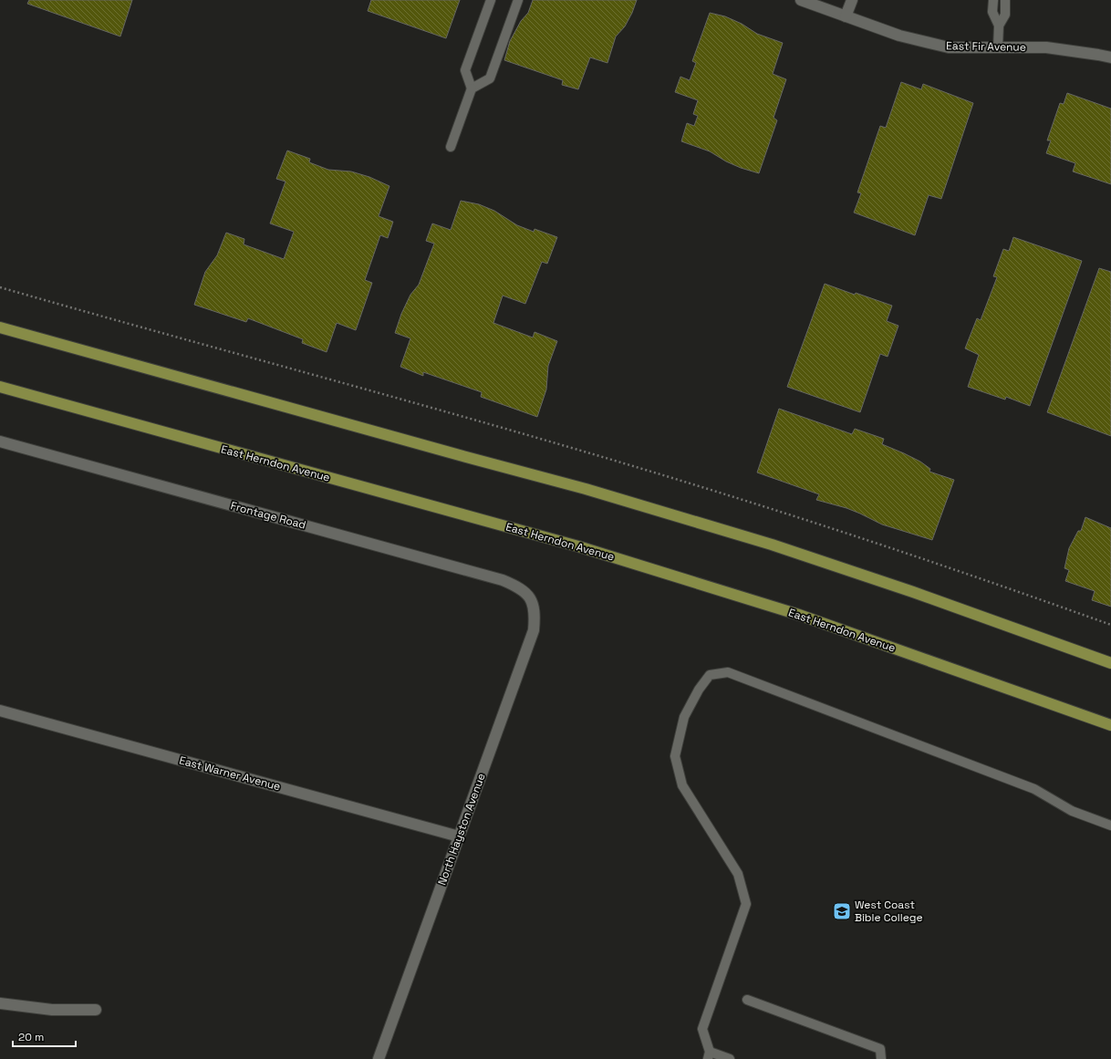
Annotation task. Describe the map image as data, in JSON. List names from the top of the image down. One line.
{"streets":{"main road":["East Herndon Avenue"],"street":["East Fir Avenue","Frontage Road","East Warner Avenue","North Hayston Avenue"]},"crossings":[["Frontage Road","North Hayston Avenue"],["East Warner Avenue","North Hayston Avenue"]],"places":{"school or university":["West Coast Bible College"]},"scale_bar":"20 m"}
